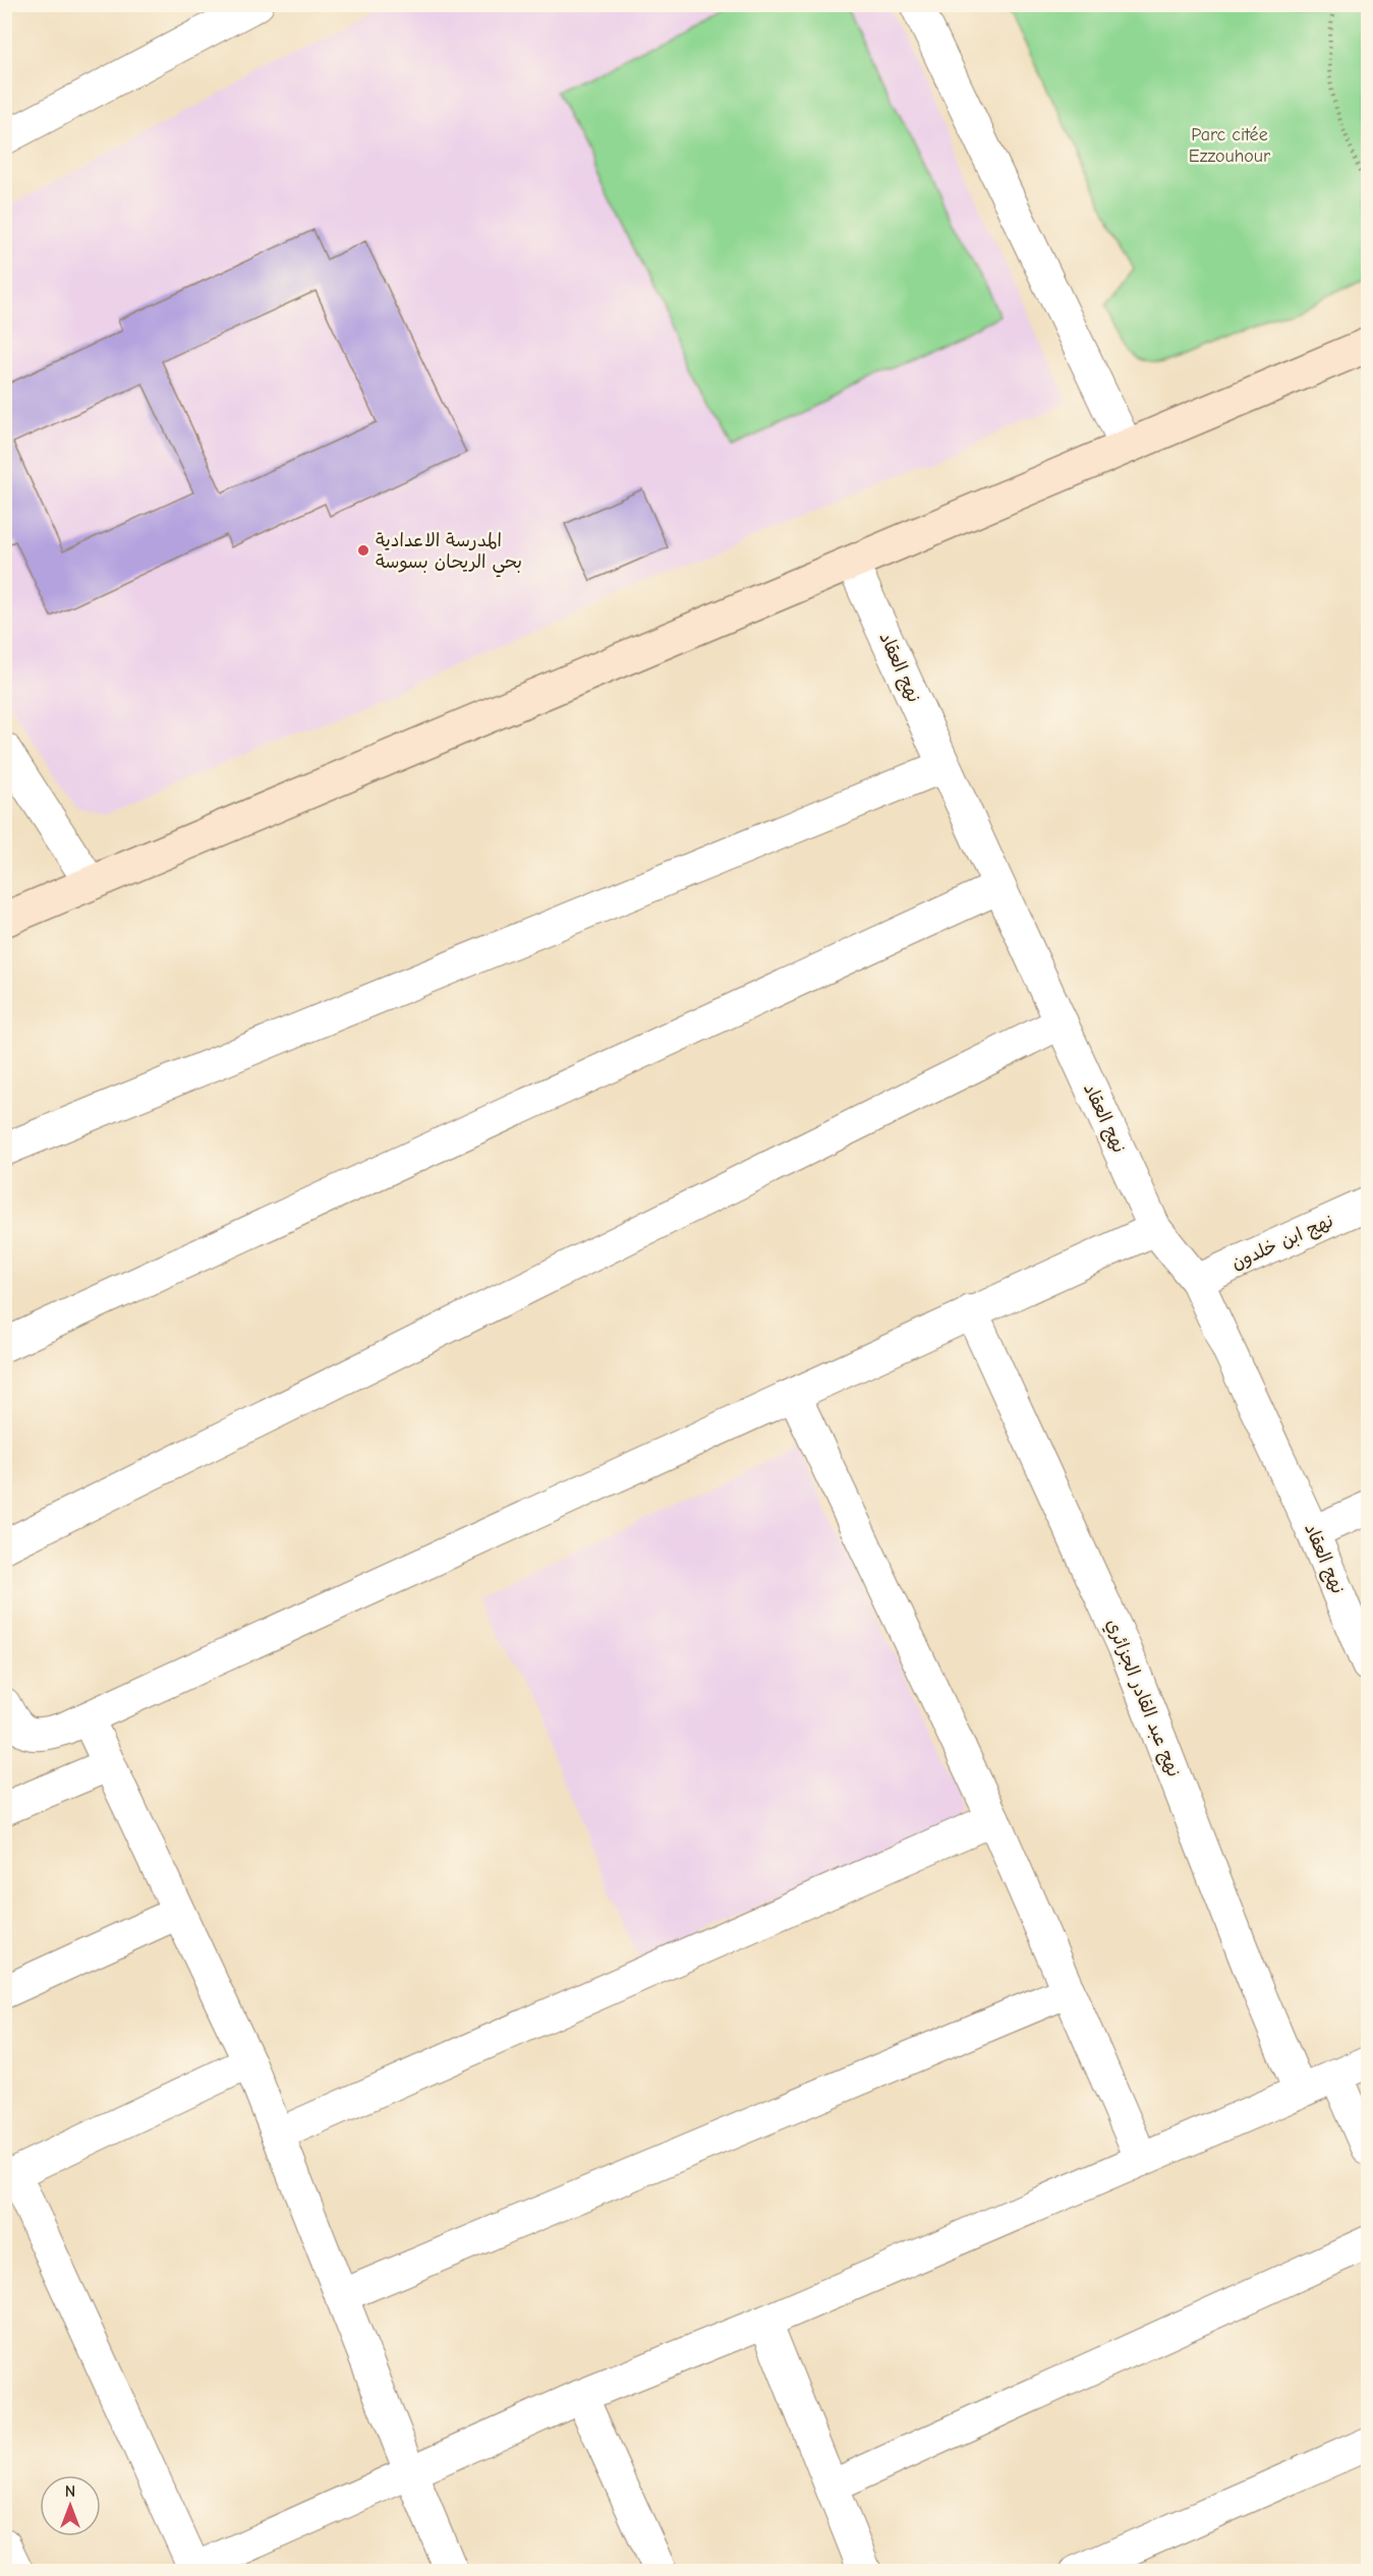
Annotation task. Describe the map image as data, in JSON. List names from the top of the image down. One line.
{"streets":{"street":["نهج العقاد","نهج ابن خلدون","نهج عبد القادر الجزائري"]},"crossings":[["نهج العقاد","نهج ابن خلدون"]],"parks":["Parc citée Ezzouhour"],"places":["المدرسة الاعدادية بحي الريحان بسوسة"],"north":"top"}
